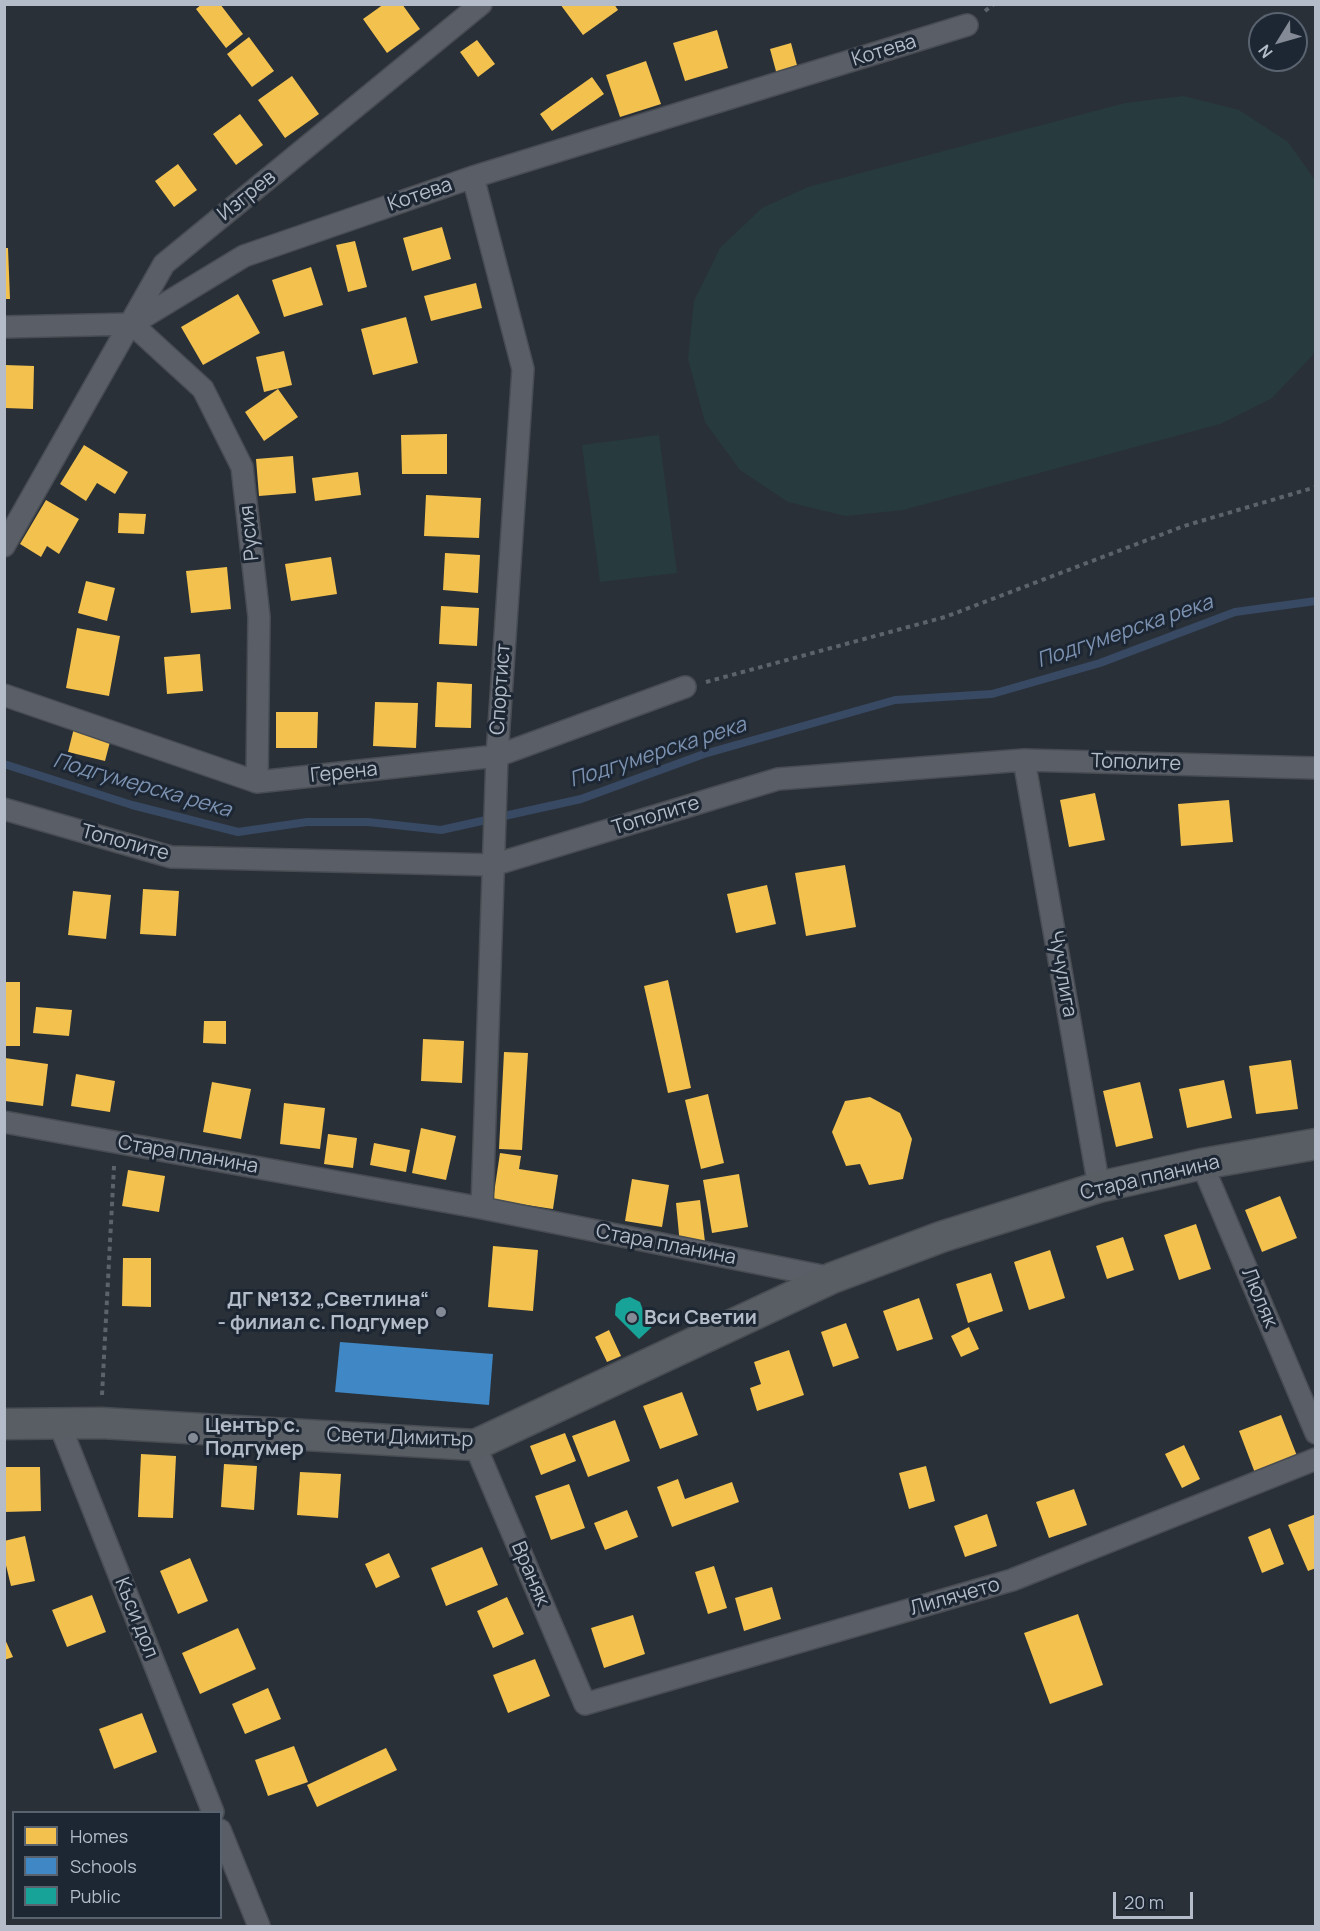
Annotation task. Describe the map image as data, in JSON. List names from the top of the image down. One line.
{"streets":{"street":["Котева","Изгрев","Русия","Спортист","Тополите","Герена","Чучулига","Стара планина","Люляк","Свети Димитър","Враняк","Лилячето","Къси дол"]},"crossings":[["Котева","Изгрев"],["Котева","Русия"],["Котева","Спортист"],["Изгрев","Русия"],["Русия","Герена"],["Спортист","Тополите"],["Спортист","Герена"],["Спортист","Стара планина"],["Тополите","Чучулига"],["Чучулига","Стара планина"],["Стара планина","Люляк"],["Стара планина","Свети Димитър"],["Свети Димитър","Враняк"],["Свети Димитър","Къси дол"],["Враняк","Лилячето"]],"water":["Подгумерска река"],"places":["ДГ №132 „Светлина“ - филиал с. Подгумер","Вси Светии","Център с. Подгумер"],"legend":["Homes","Schools","Public"],"scale_bar":"20 m","north":"bottom left"}
